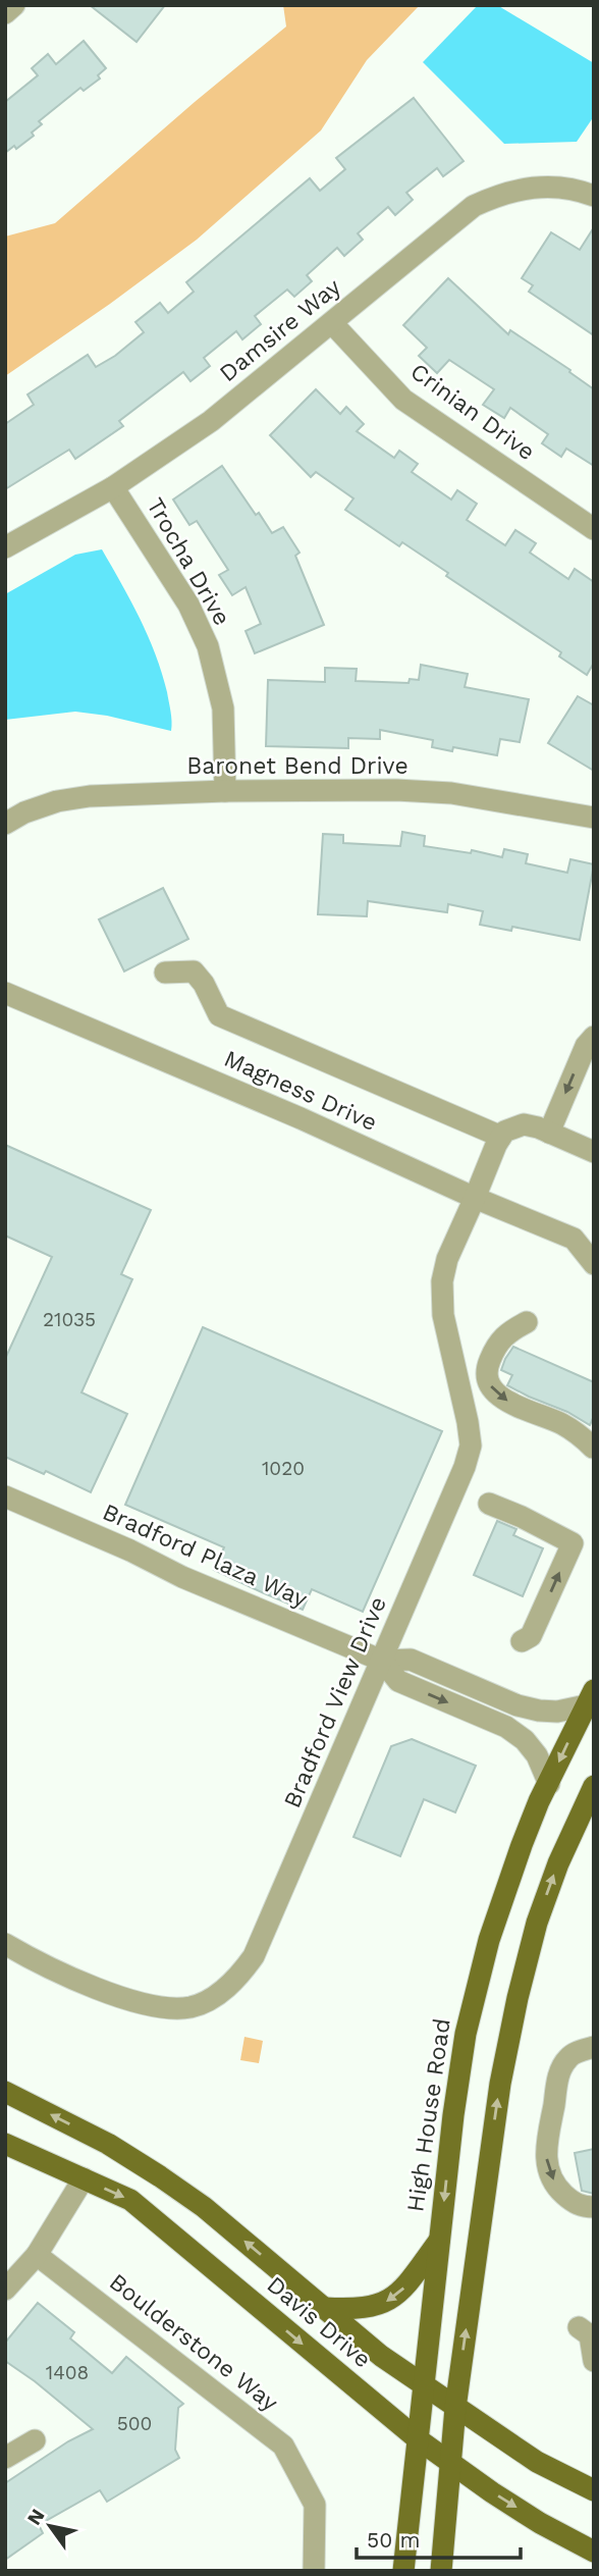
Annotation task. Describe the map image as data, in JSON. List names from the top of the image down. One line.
{"streets":{"main road":["High House Road","Davis Drive"],"street":["Damsire Way","Crinian Drive","Trocha Drive","Baronet Bend Drive","Magness Drive","Bradford Plaza Way","Bradford View Drive","Boulderstone Way"]},"crossings":[["Damsire Way","Crinian Drive"],["Damsire Way","Trocha Drive"],["Trocha Drive","Baronet Bend Drive"],["Magness Drive","Bradford View Drive"],["Bradford Plaza Way","Bradford View Drive"],["Bradford Plaza Way","High House Road"],["High House Road","Davis Drive"]],"house_numbers":["21035","1020","1408","500"],"scale_bar":"50 m","north":"top left"}
